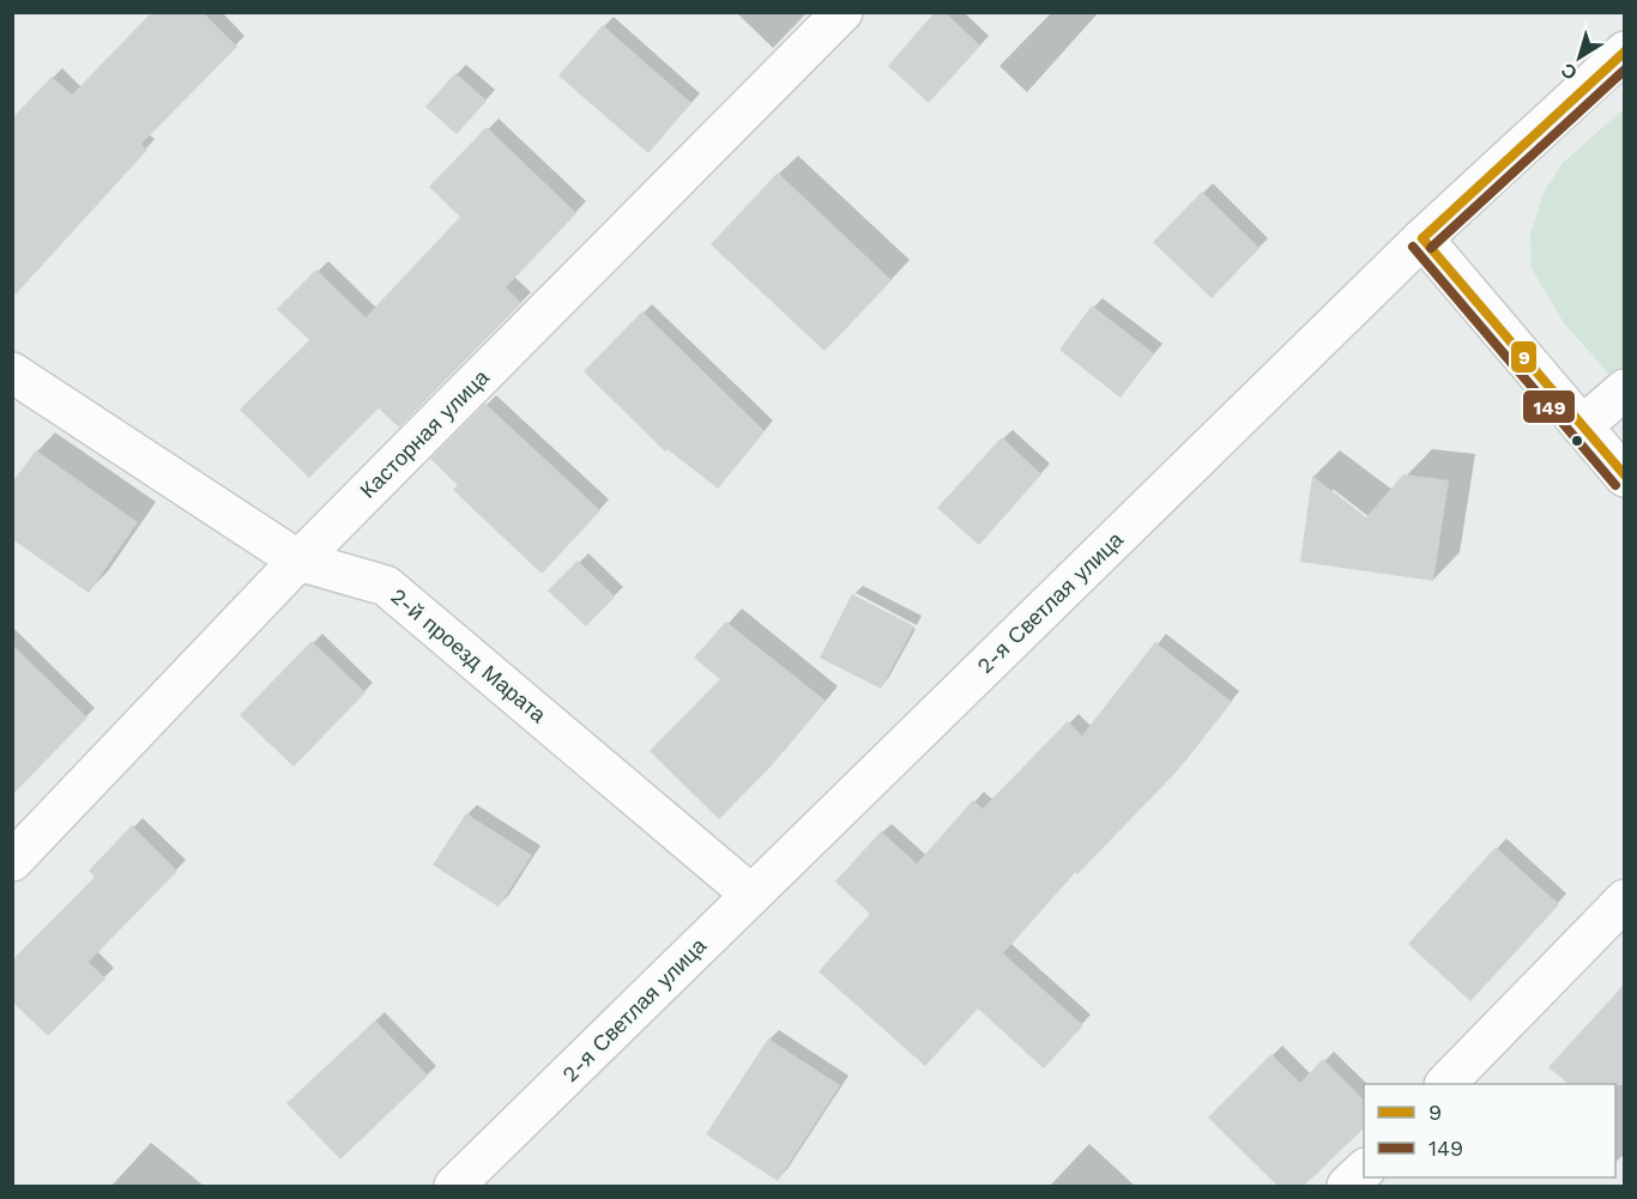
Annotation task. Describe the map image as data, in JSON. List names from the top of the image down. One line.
{"streets":{"street":["Касторная улица","2-я Светлая улица","2-й проезд Марата"]},"crossings":[["Касторная улица","2-й проезд Марата"],["2-я Светлая улица","2-й проезд Марата"]],"lines":["transit line 9","transit line 149"],"legend":["9","149"],"north":"bottom left"}
